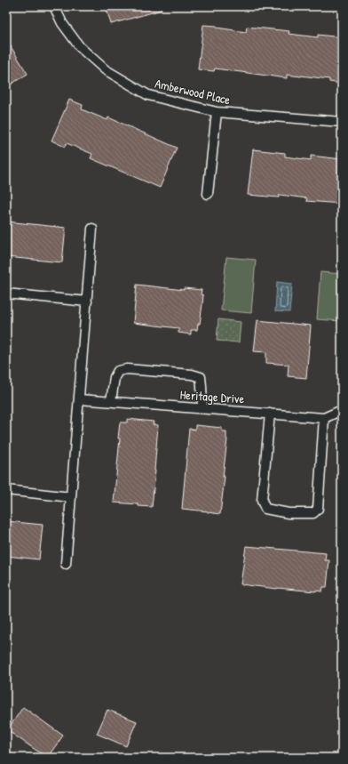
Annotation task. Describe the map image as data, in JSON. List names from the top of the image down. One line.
{"streets":{"lane":["Amberwood Place","Heritage Drive"]}}
